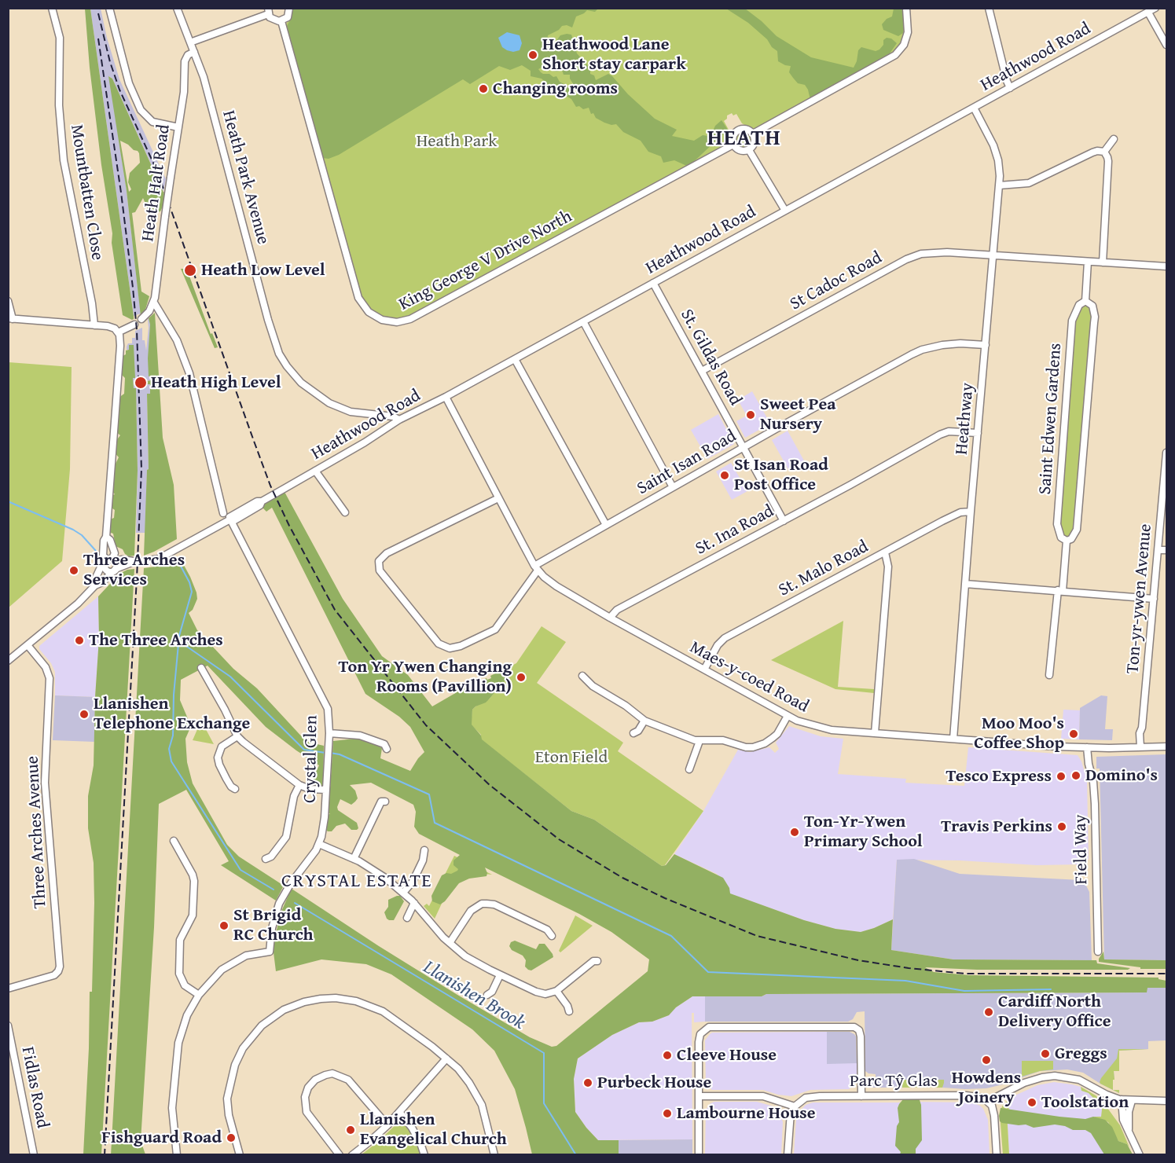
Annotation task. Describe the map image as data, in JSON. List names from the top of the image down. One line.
{"streets":{"street":["Heathwood Road","Heath Park Avenue","Heath Halt Road","Mountbatten Close","King George V Drive North","St Cadoc Road","St. Gildas Road","Heathway","Saint Edwen Gardens","Saint Isan Road","St. Ina Road","St. Malo Road","Ton-yr-ywen Avenue","Maes-y-coed Road","Crystal Glen","Three Arches Avenue","Field Way","Parc Tŷ Glas","Fidlas Road"]},"crossings":[["Heathwood Road","Heath Park Avenue"],["Heathwood Road","St. Gildas Road"],["Heathwood Road","Heathway"],["Heathwood Road","Maes-y-coed Road"],["Heathwood Road","Crystal Glen"],["Heathwood Road","Three Arches Avenue"],["Heath Park Avenue","Heath Halt Road"],["St Cadoc Road","St. Gildas Road"],["St Cadoc Road","Heathway"],["St Cadoc Road","Saint Edwen Gardens"],["St. Gildas Road","Saint Isan Road"],["St. Gildas Road","St. Ina Road"],["Heathway","Saint Isan Road"],["Heathway","St. Ina Road"],["Heathway","St. Malo Road"],["Heathway","Maes-y-coed Road"],["Saint Isan Road","Maes-y-coed Road"],["St. Ina Road","Maes-y-coed Road"],["St. Malo Road","Maes-y-coed Road"],["Ton-yr-ywen Avenue","Maes-y-coed Road"],["Maes-y-coed Road","Field Way"]],"districts":["HEATH","CRYSTAL ESTATE"],"water":["Llanishen Brook"],"parks":["Heath Park","Eton Field"],"places":["Heathwood Lane Short stay carpark","Changing rooms","Heath Low Level","Heath High Level","Sweet Pea Nursery","St Isan Road Post Office","Three Arches Services","The Three Arches","Ton Yr Ywen Changing Rooms (Pavillion)","Llanishen Telephone Exchange","Moo Moo's Coffee Shop","Domino's","Tesco Express","Travis Perkins","Ton-Yr-Ywen Primary School","St Brigid RC Church","Cardiff North Delivery Office","Greggs","Cleeve House","Howdens Joinery","Purbeck House","Toolstation","Lambourne House","Llanishen Evangelical Church","Fishguard Road"]}
